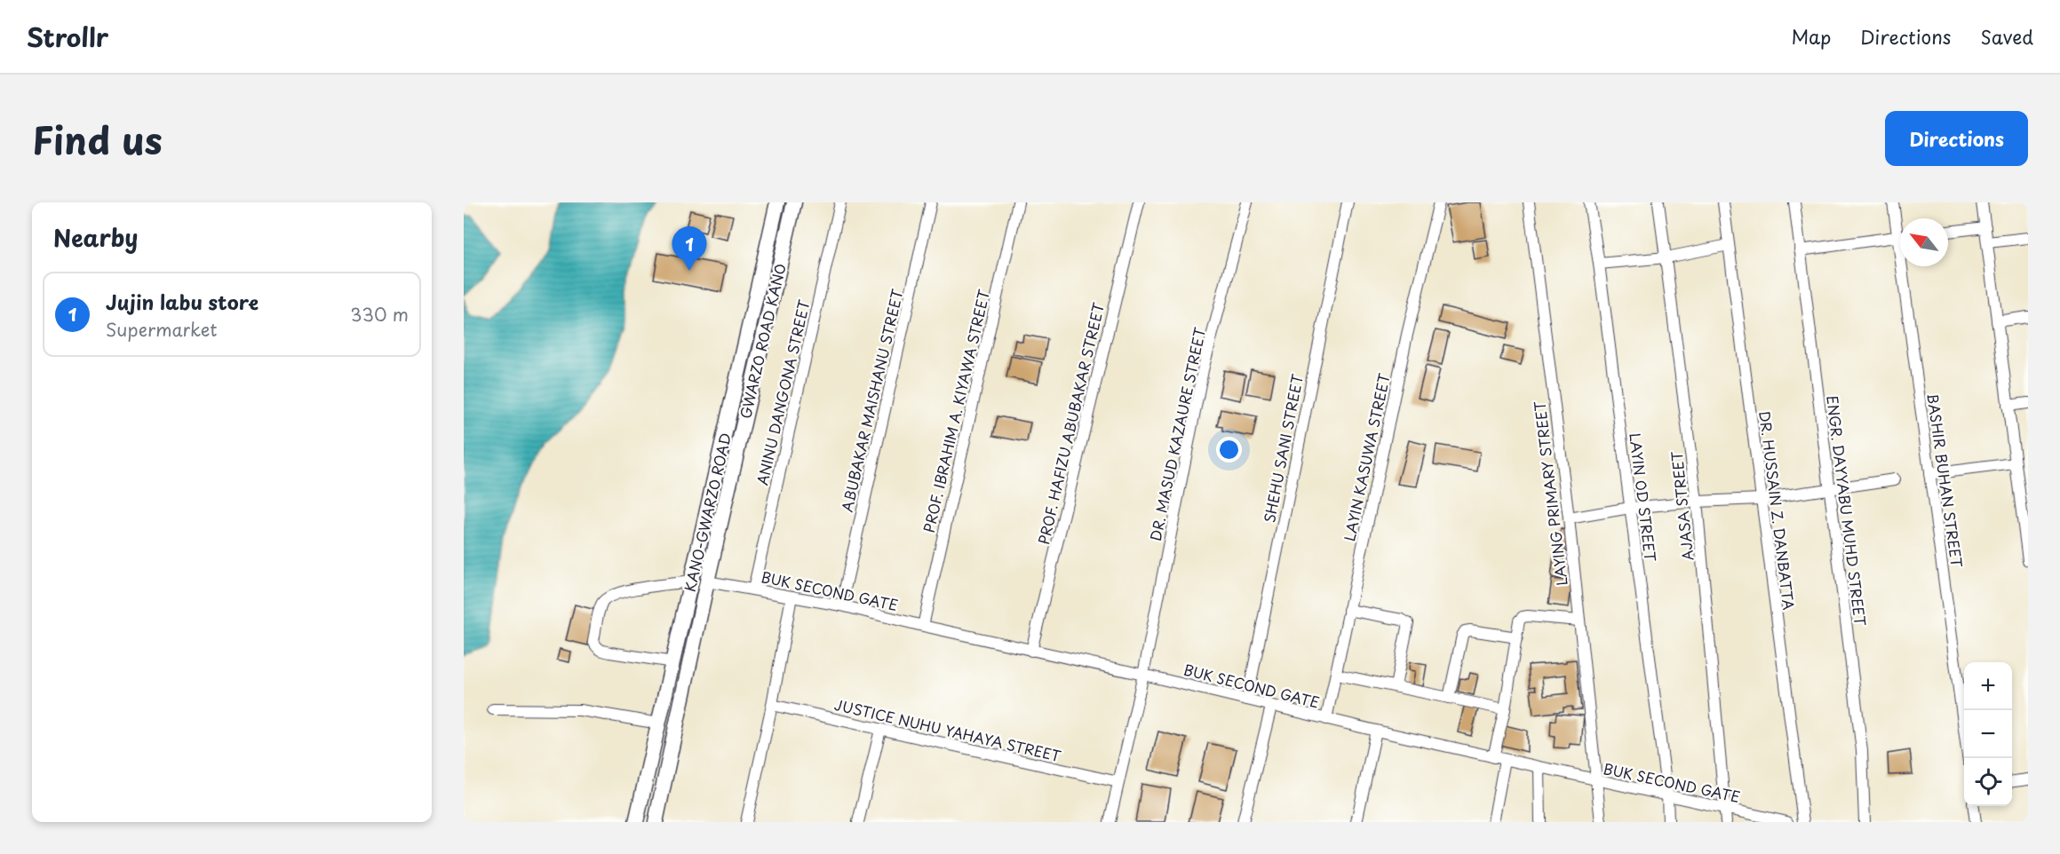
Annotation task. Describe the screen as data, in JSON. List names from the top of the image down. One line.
{"streets":{"main road":["GWARZO ROAD KANO","KANO-GWARZO ROAD"],"street":["ANINU DANGONA STREET","ABUBAKAR MAISHANU STREET","PROF. IBRAHIM A. KIYAWA STREET","PROF. HAFIZU ABUBAKAR STREET","DR. MASUD KAZAURE STREET","SHEHU SANI STREET","LAYIN KASUWA STREET","BASHIR BUHAN STREET","LAYING PRIMARY STREET","LAYIN OD STREET","AJASA STREET","DR. HUSSAIN Z. DANBATTA","ENGR. DAYYABU MUHD STREET","BUK SECOND GATE","JUSTICE NUHU YAHAYA STREET"]},"crossings":[["GWARZO ROAD KANO","BUK SECOND GATE"],["ANINU DANGONA STREET","BUK SECOND GATE"],["ABUBAKAR MAISHANU STREET","BUK SECOND GATE"],["PROF. IBRAHIM A. KIYAWA STREET","BUK SECOND GATE"],["PROF. HAFIZU ABUBAKAR STREET","BUK SECOND GATE"],["DR. MASUD KAZAURE STREET","BUK SECOND GATE"],["DR. MASUD KAZAURE STREET","JUSTICE NUHU YAHAYA STREET"],["SHEHU SANI STREET","BUK SECOND GATE"],["LAYIN KASUWA STREET","BUK SECOND GATE"],["LAYING PRIMARY STREET","BUK SECOND GATE"],["LAYIN OD STREET","BUK SECOND GATE"],["AJASA STREET","BUK SECOND GATE"]],"north":"top left","page":{"header":"Strollr","nav":["Map","Directions","Saved"],"title":"Find us","buttons":"Directions","heading":"Nearby","pins":"1","list":[{"mark":"1","name":"Jujin labu store","note":"Supermarket","value":"330 m"}],"map_buttons":["+","−"]}}
